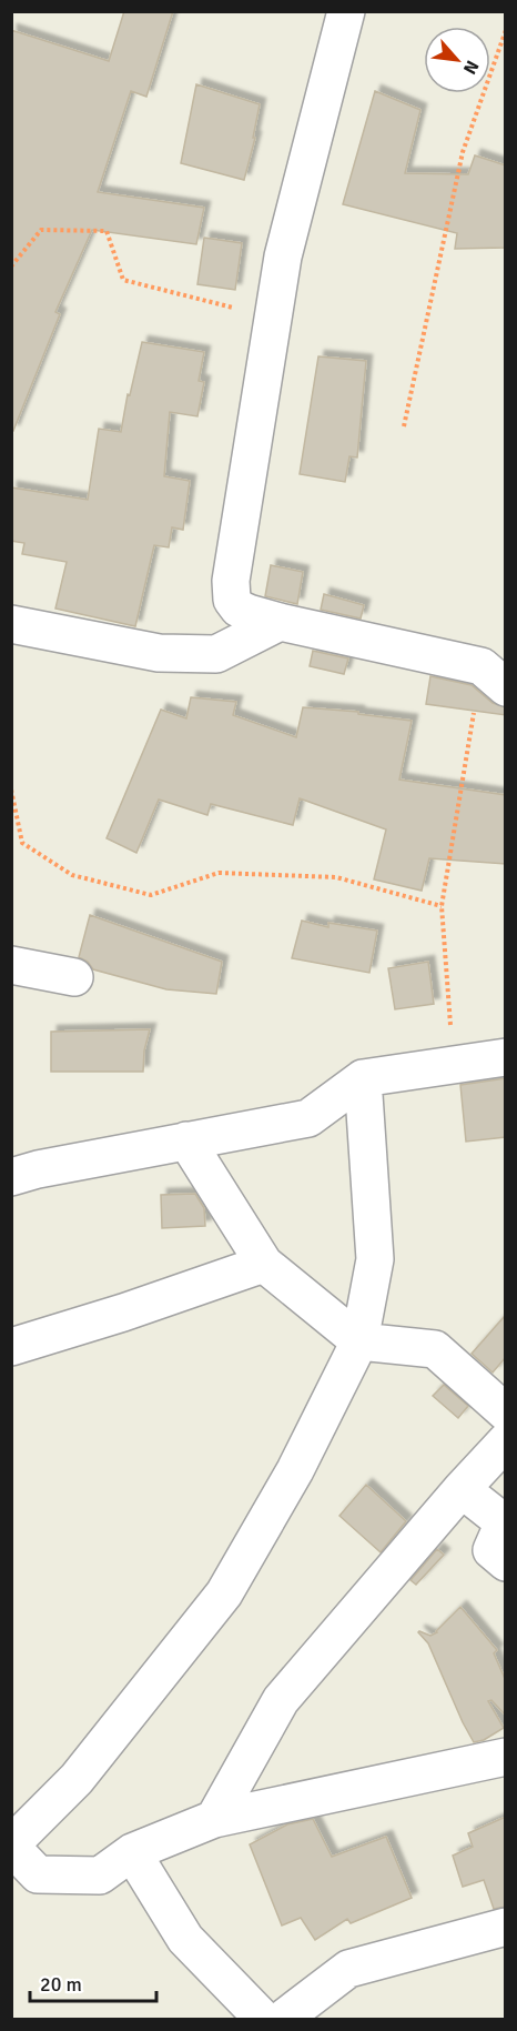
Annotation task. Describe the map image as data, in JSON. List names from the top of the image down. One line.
{"scale_bar":"20 m","north":"bottom right"}
